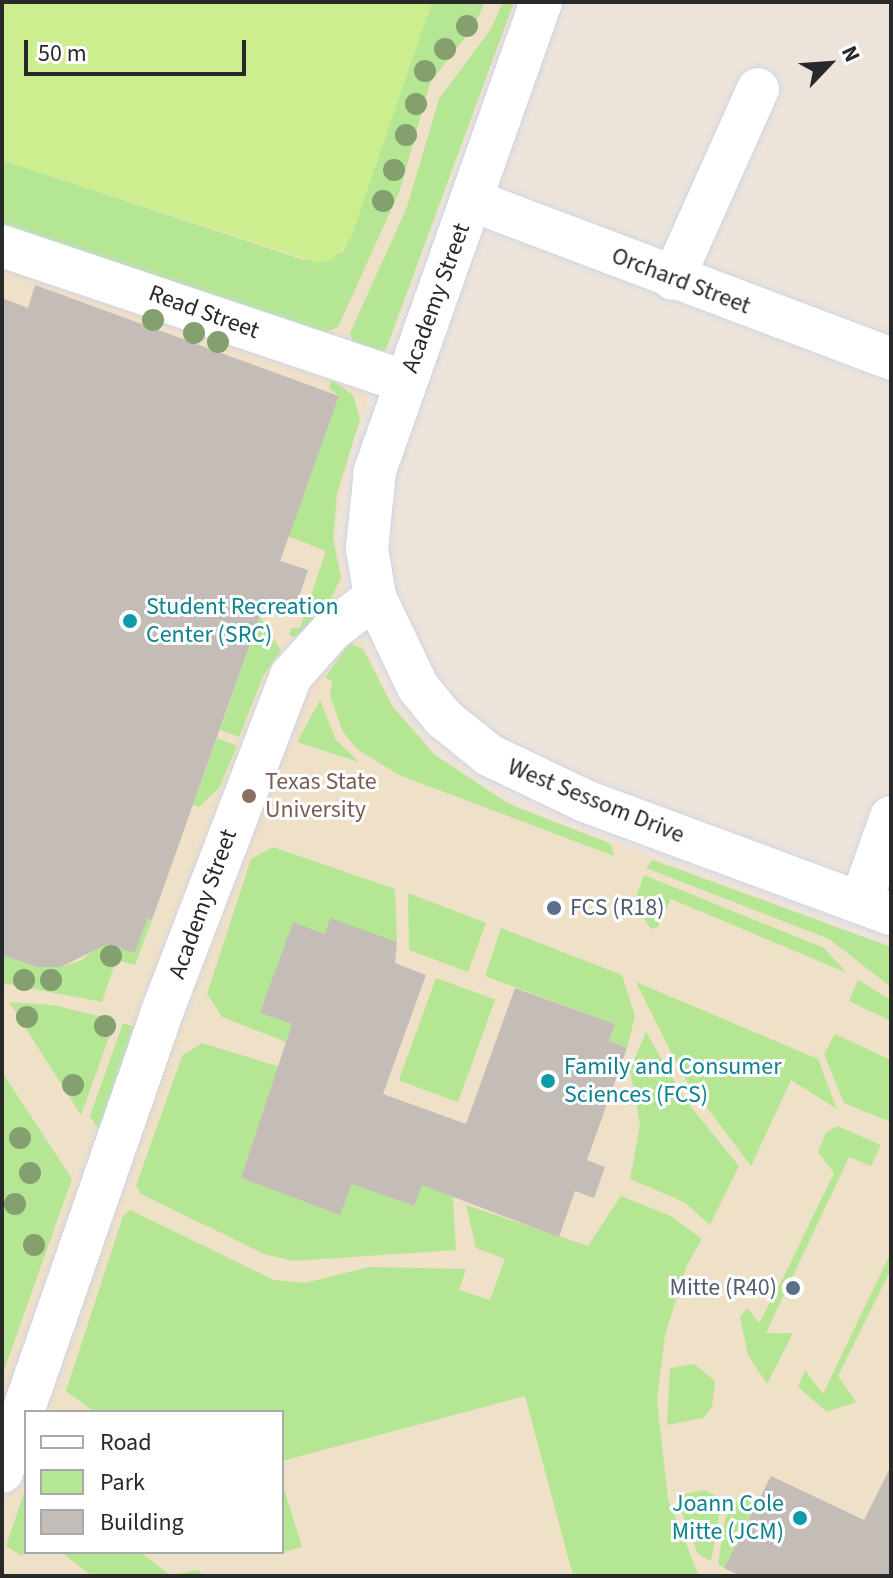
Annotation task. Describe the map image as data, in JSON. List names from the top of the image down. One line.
{"streets":{"street":["Orchard Street","Academy Street","Read Street","West Sessom Drive"]},"crossings":[["Orchard Street","Academy Street"],["Academy Street","Read Street"],["Academy Street","West Sessom Drive"]],"places":["Student Recreation Center (SRC)","Texas State University","FCS (R18)","Family and Consumer Sciences (FCS)","Mitte (R40)","Joann Cole Mitte (JCM)"],"legend":["Road","Park","Building"],"scale_bar":"50 m","north":"top right"}
